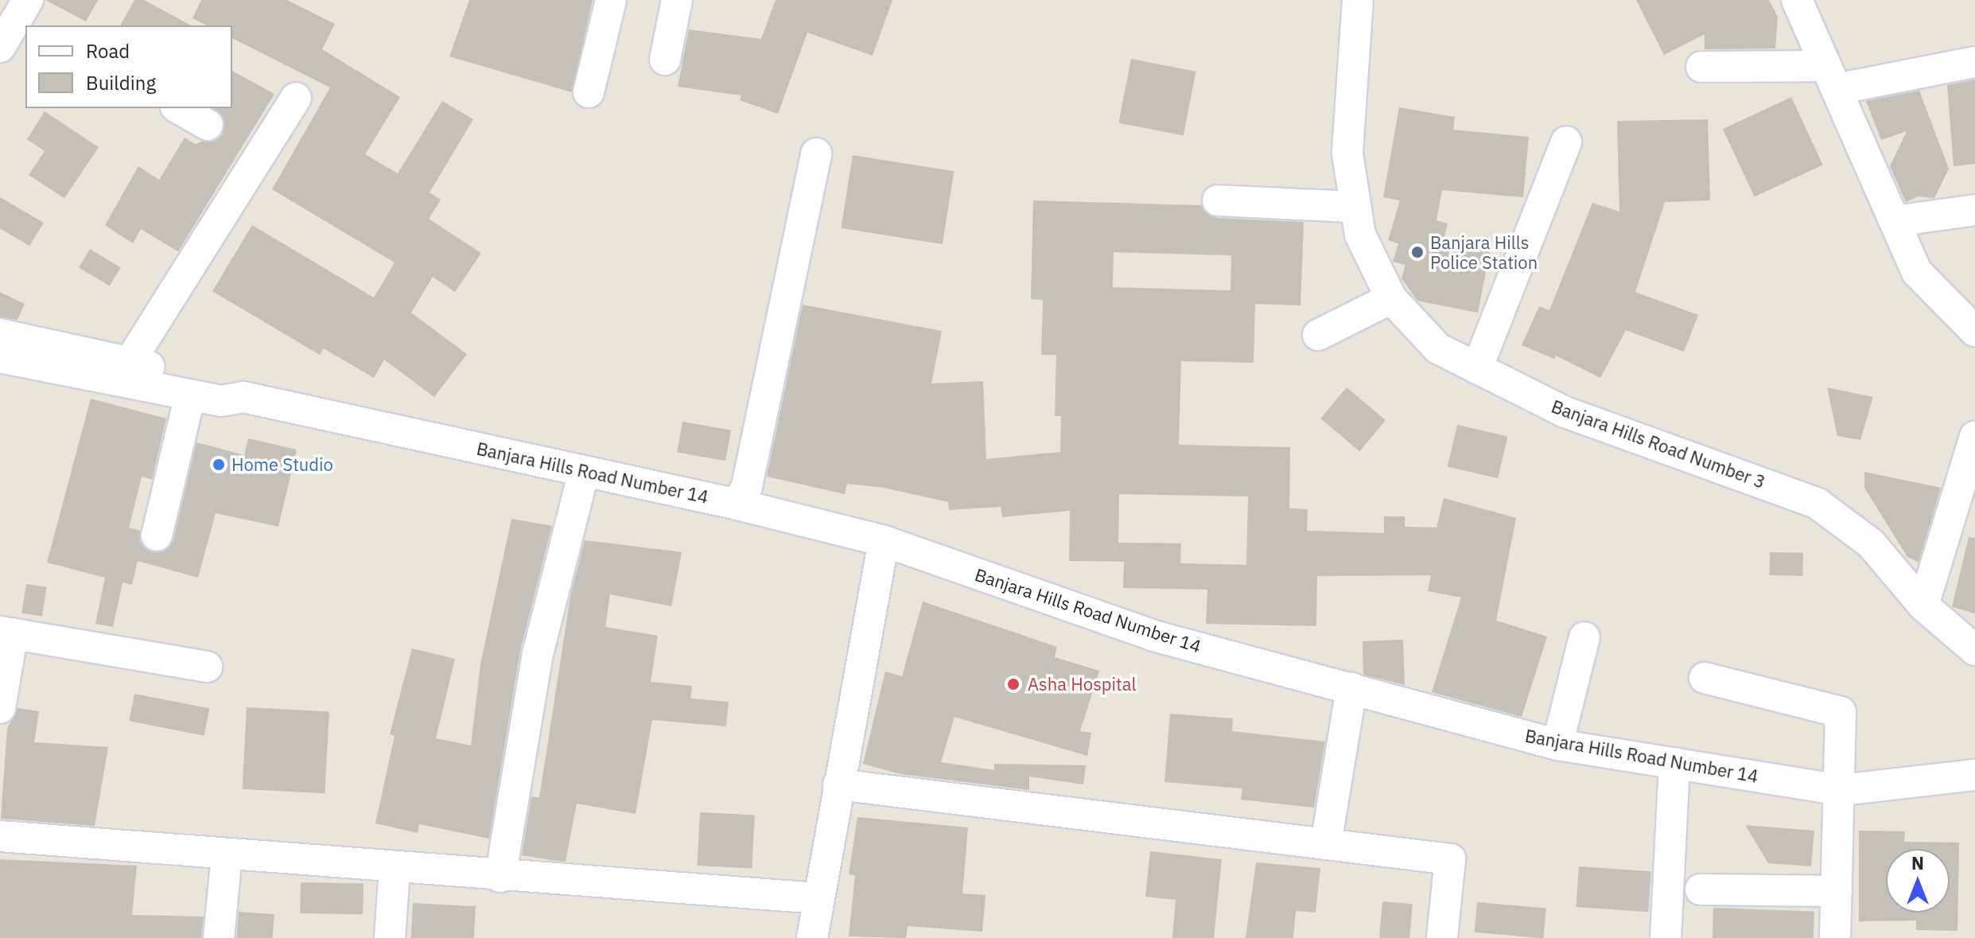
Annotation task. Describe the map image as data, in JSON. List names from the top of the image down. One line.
{"streets":{"street":["Banjara Hills Road Number 3","Banjara Hills Road Number 14"]},"places":["Banjara Hills Police Station","Home Studio","Asha Hospital"],"legend":["Road","Building"],"north":"top"}
